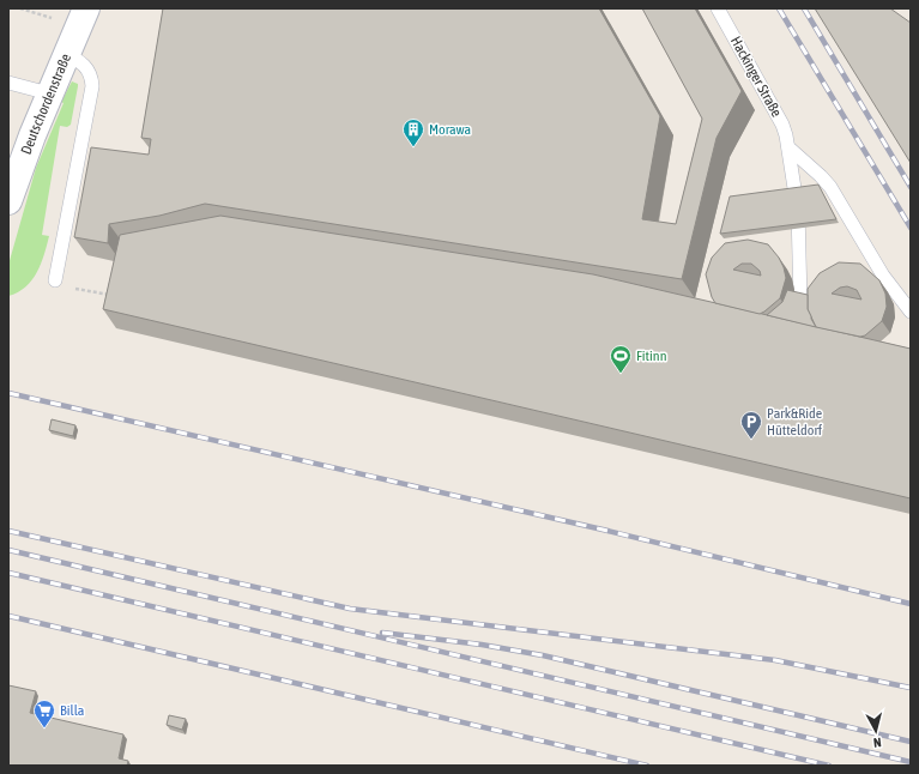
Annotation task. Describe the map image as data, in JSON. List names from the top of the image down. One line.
{"streets":{"street":["Deutschordenstraße"],"lane":["Hackinger Straße"]},"places":{"building":["Morawa"],"sports":["Fitinn"],"parking":["Park&Ride Hütteldorf"],"supermarket":["Billa"]},"north":"bottom"}
